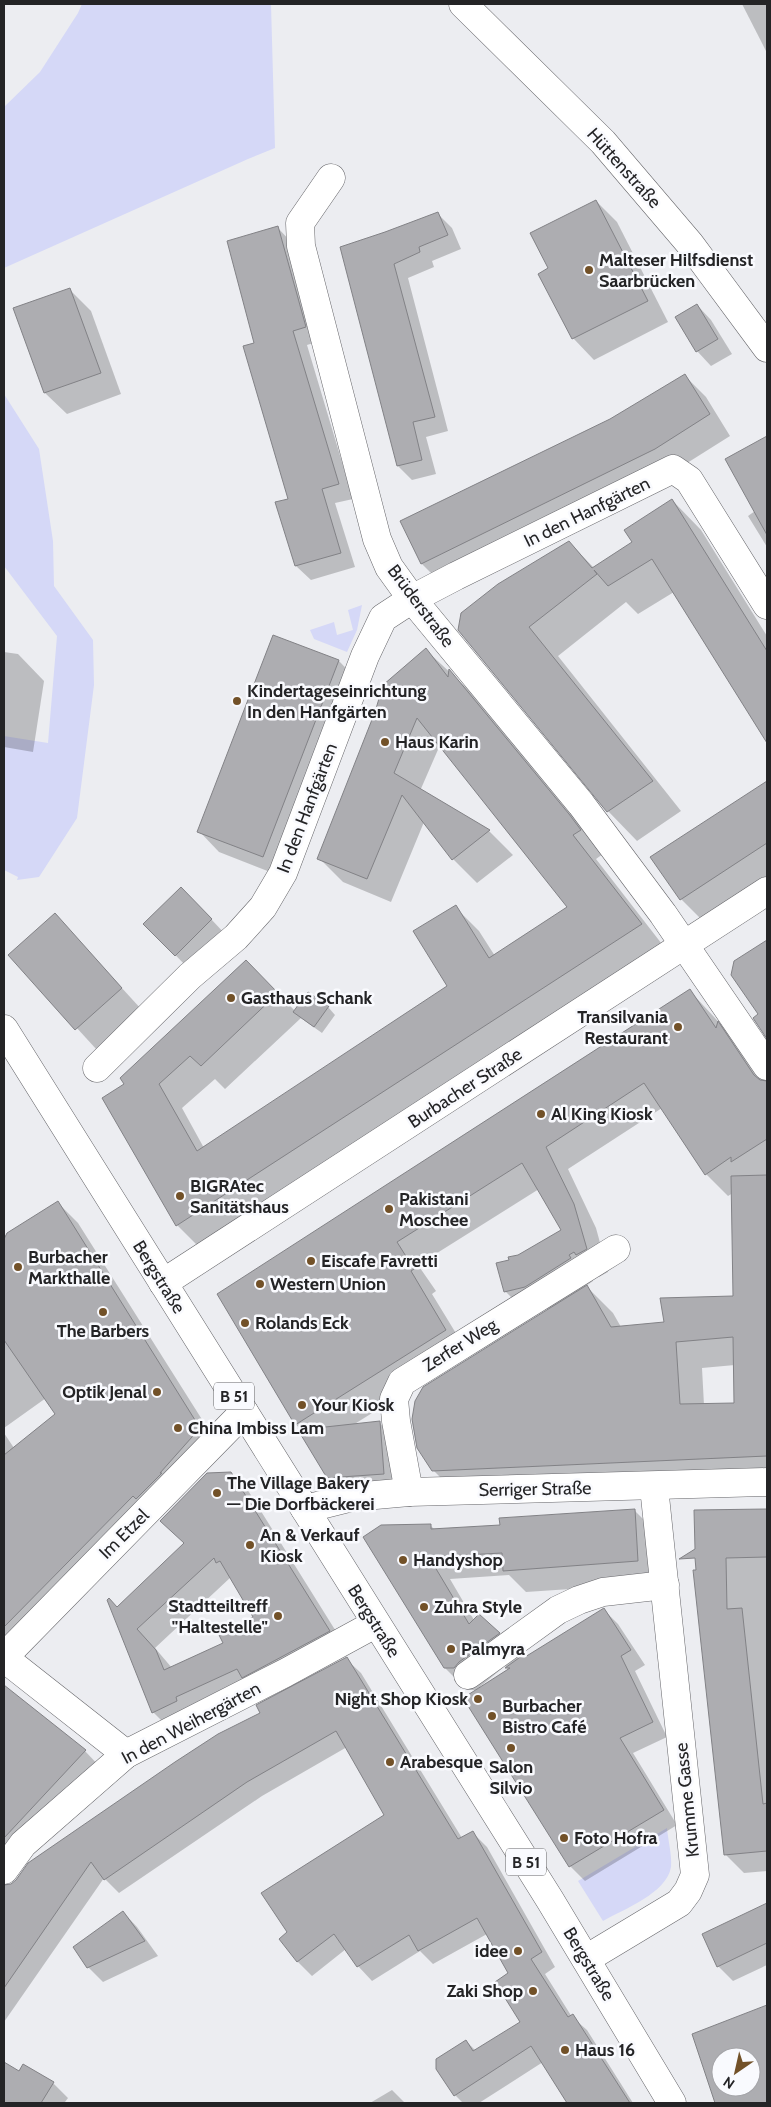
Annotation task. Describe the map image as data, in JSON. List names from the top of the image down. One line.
{"streets":{"street":["Hüttenstraße","In den Hanfgärten","Brüderstraße","Burbacher Straße","Bergstraße","Zerfer Weg","B 51","Serriger Straße","Im Etzel","In den Weihergärten","Krumme Gasse"]},"crossings":[["In den Hanfgärten","Brüderstraße"],["Brüderstraße","Burbacher Straße"],["Burbacher Straße","Bergstraße"],["Bergstraße","Serriger Straße"],["Bergstraße","Im Etzel"],["Bergstraße","In den Weihergärten"],["Bergstraße","Krumme Gasse"],["Zerfer Weg","Serriger Straße"],["Serriger Straße","Krumme Gasse"],["Im Etzel","In den Weihergärten"]],"places":["Malteser Hilfsdienst Saarbrücken","Kindertageseinrichtung In den Hanfgärten","Haus Karin","Gasthaus Schank","Transilvania Restaurant","Al King Kiosk","BIGRAtec Sanitätshaus","Pakistani Moschee","Eiscafe Favretti","Burbacher Markthalle","Western Union","The Barbers","Rolands Eck","Optik Jenal","Your Kiosk","China Imbiss Lam","The Village Bakery — Die Dorfbäckerei","An & Verkauf Kiosk","Handyshop","Zuhra Style","Stadtteiltreff \"Haltestelle\"","Palmyra","Night Shop Kiosk","Burbacher Bistro Café","Salon Silvio","Arabesque","Foto Hofra","idee","Zaki Shop","Haus 16"],"north":"bottom left"}
